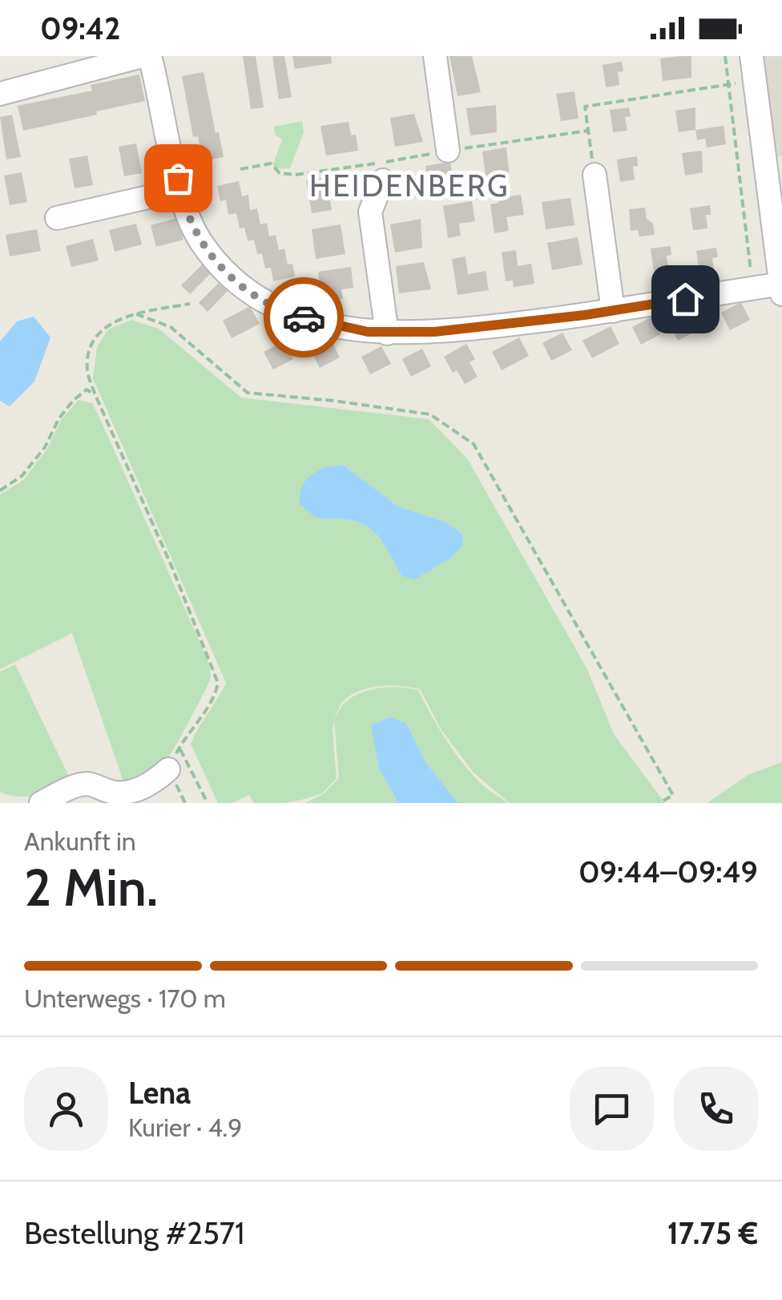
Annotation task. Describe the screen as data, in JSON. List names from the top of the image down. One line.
{"districts":["HEIDENBERG"],"page":{"status":"09:42","heading":["2 Min.","Ankunft in","09:44–09:49"],"panel":["Lena","Kurier · 4.9","Bestellung #2571","17.75 €"],"bar":"Unterwegs · 170 m"}}
